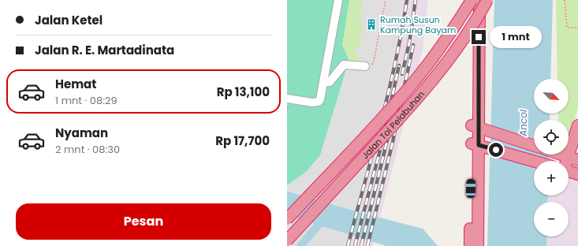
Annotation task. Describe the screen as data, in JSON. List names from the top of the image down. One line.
{"streets":{"highway":["Jalan Tol Pelabuhan"]},"water":["Ancol"],"places":{"building":["Rumah Susun Kampung Bayam"]},"north":"bottom right","page":{"banner":["Jalan Ketel","Jalan R. E. Martadinata"],"bubble":"1 mnt","list":[{"name":"Hemat","note":"1 mnt · 08:29","value":"Rp 13,100"},{"name":"Nyaman","note":"2 mnt · 08:30","value":"Rp 17,700"}],"map_buttons":["+","−"],"buttons":"Pesan"}}
